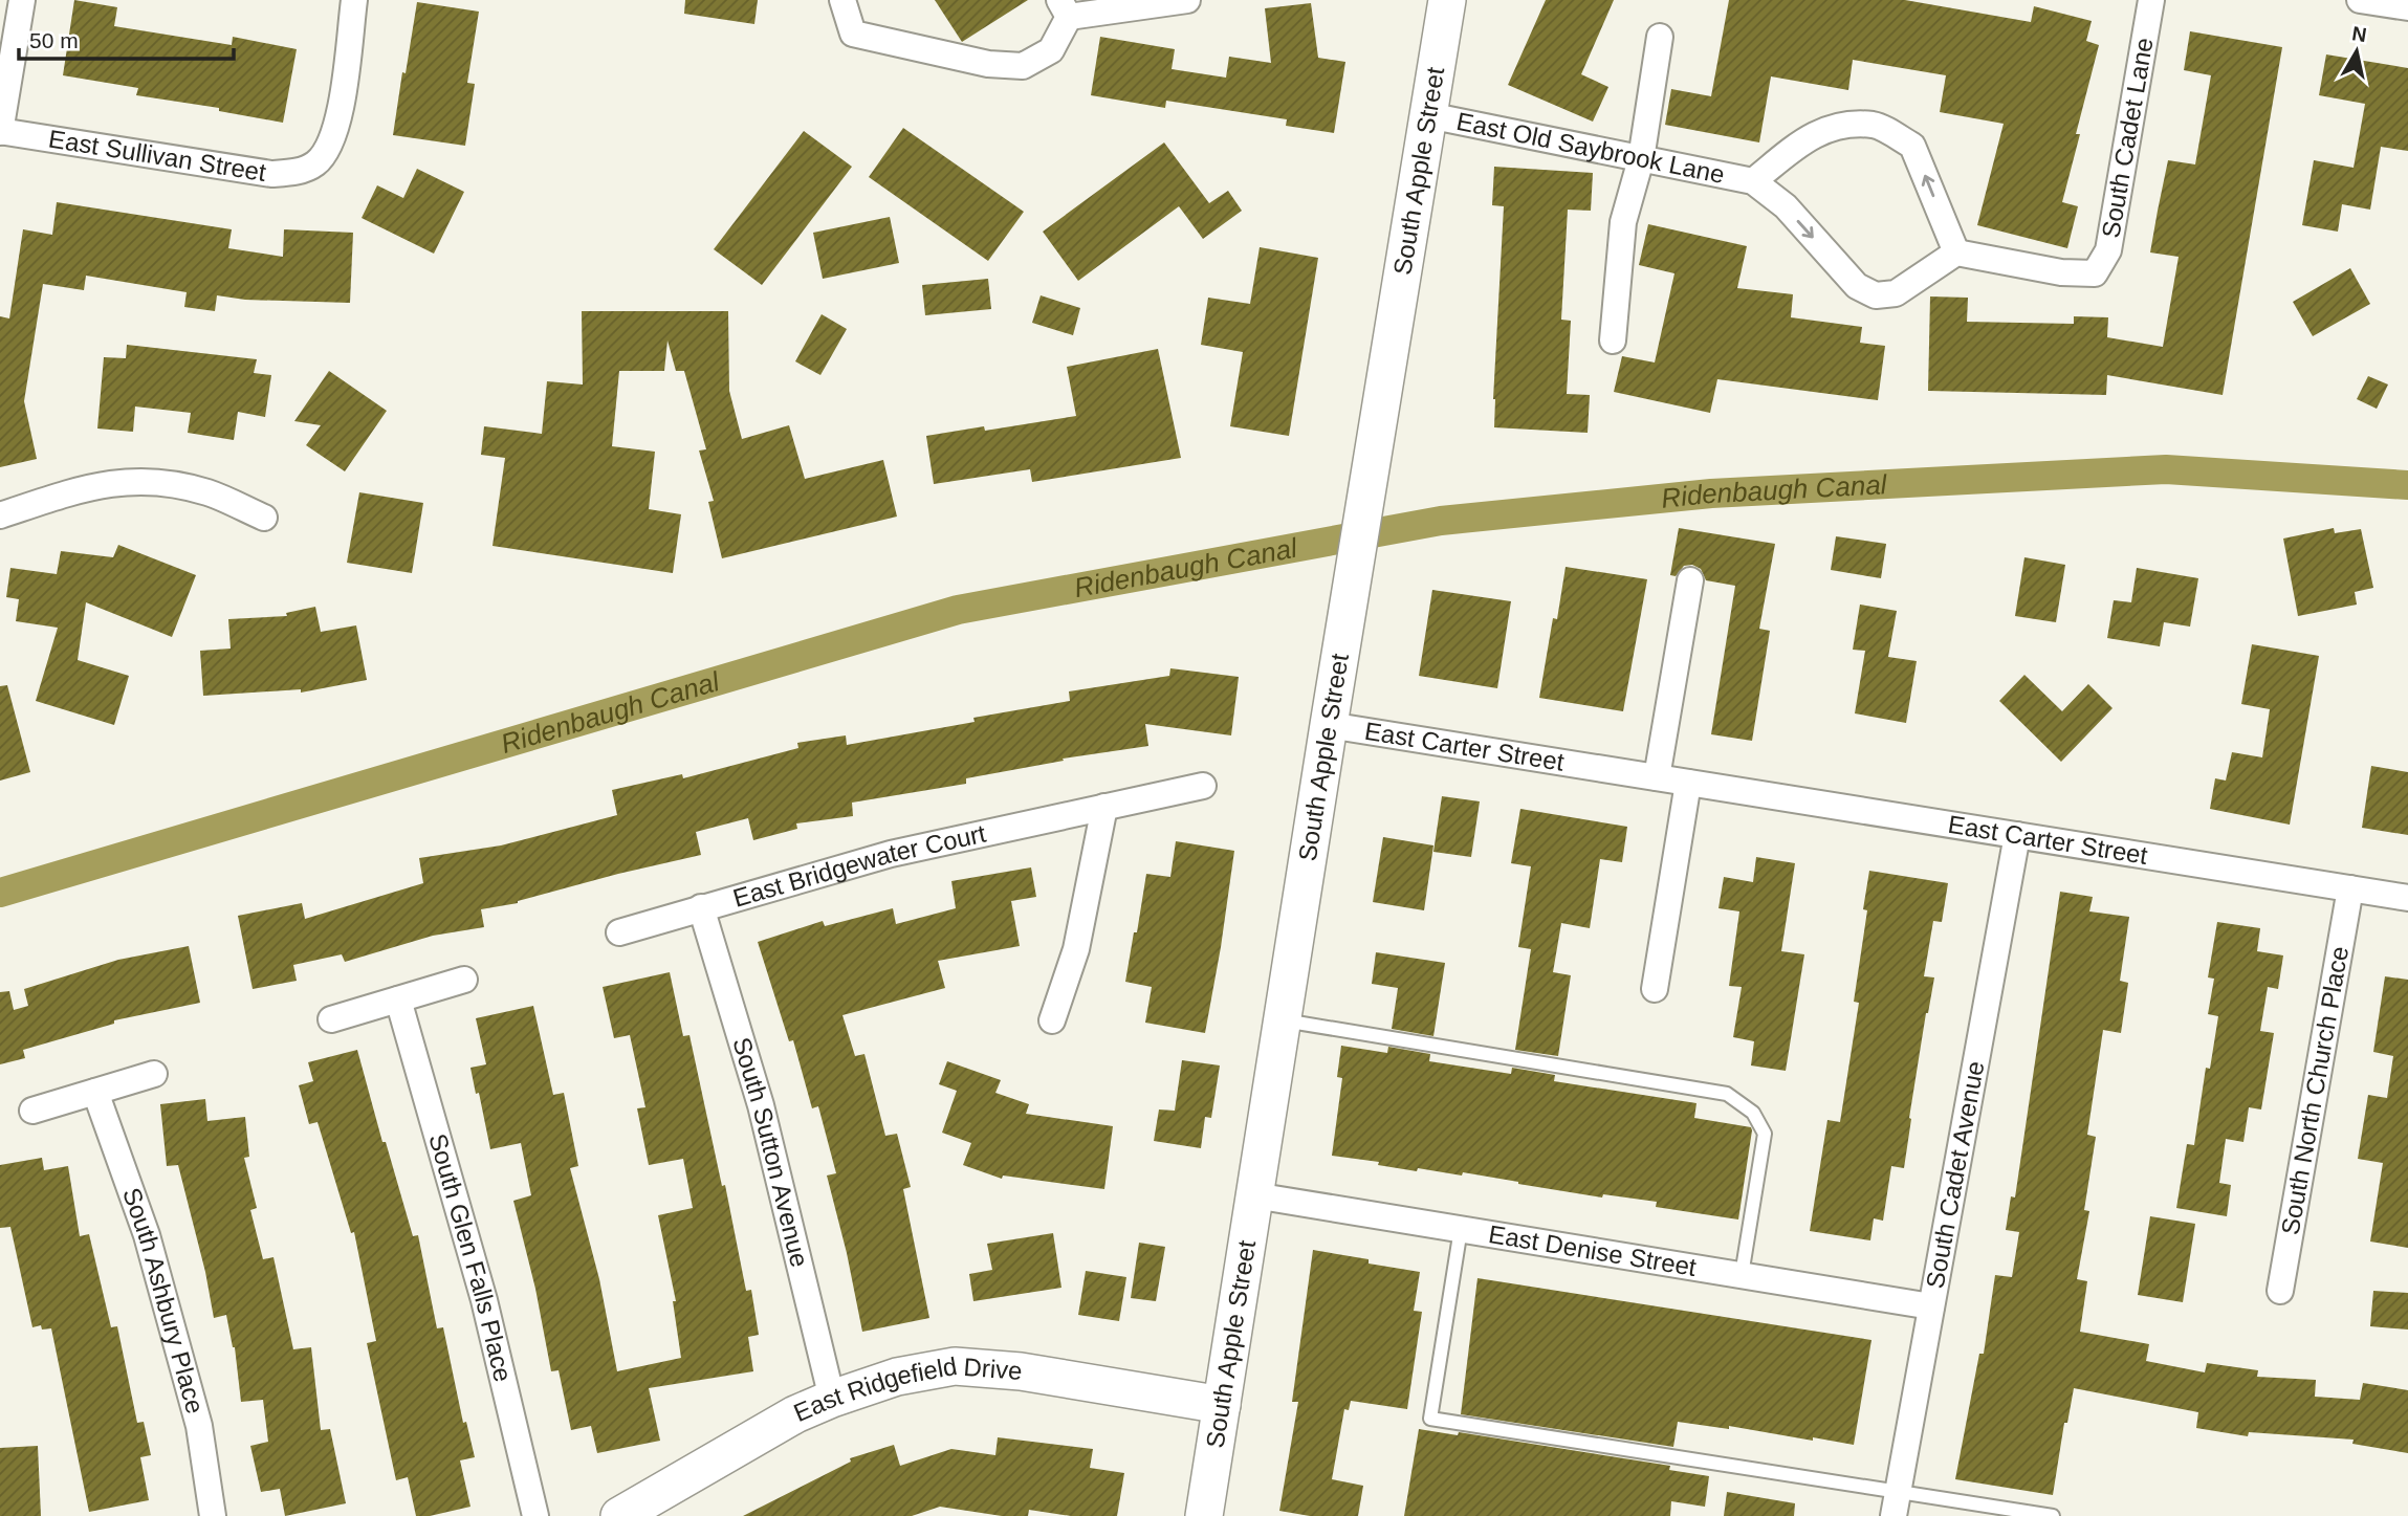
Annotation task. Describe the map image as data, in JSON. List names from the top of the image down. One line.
{"streets":{"main road":["South Apple Street","East Ridgefield Drive"],"street":["South Cadet Lane","East Old Saybrook Lane","East Sullivan Street","East Carter Street","East Bridgewater Court","South North Church Place","South Sutton Avenue","South Cadet Avenue","East Denise Street","South Glen Falls Place","South Ashbury Place"]},"crossings":[["South Cadet Lane","East Old Saybrook Lane"],["East Old Saybrook Lane","South Apple Street"],["South Apple Street","East Carter Street"],["South Apple Street","East Denise Street"],["South Apple Street","East Ridgefield Drive"],["East Carter Street","South North Church Place"],["East Carter Street","South Cadet Avenue"],["East Bridgewater Court","South Sutton Avenue"],["South Sutton Avenue","East Ridgefield Drive"],["South Cadet Avenue","East Denise Street"]],"water":["Ridenbaugh Canal"],"scale_bar":"50 m","north":"top"}
